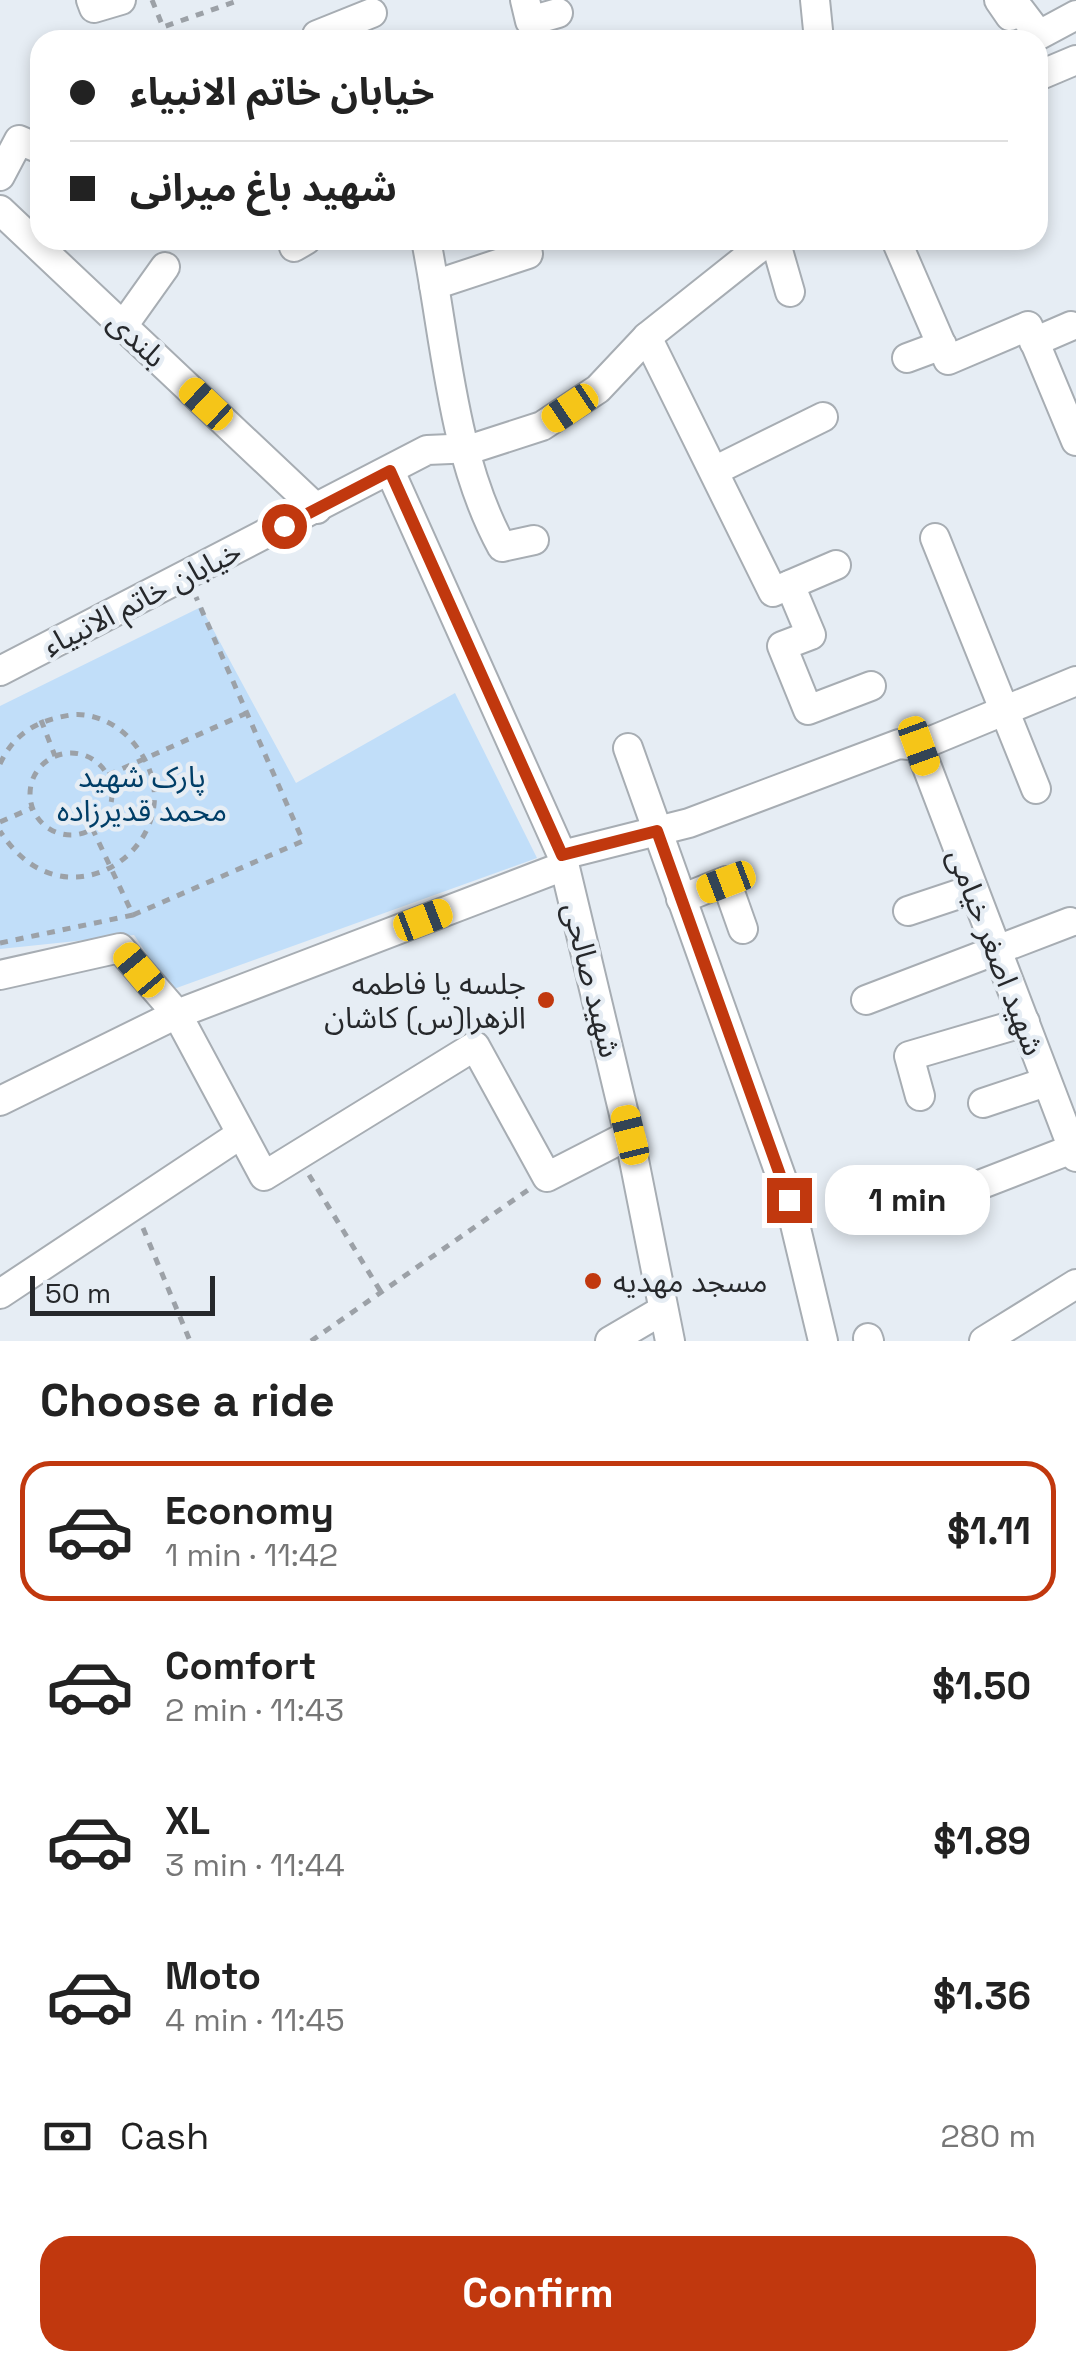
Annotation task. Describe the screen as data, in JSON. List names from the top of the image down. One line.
{"streets":{"street":["بلندی","خیابان خاتم الانبیاء","شهید اصغر خیامی","شهید صالحی"]},"crossings":[["بلندی","خیابان خاتم الانبیاء"],["خیابان خاتم الانبیاء","شهید صالحی"]],"parks":["پارک شهید محمد قدیرزاده"],"places":["جلسه یا فاطمه الزهرا(س) کاشان","مسجد مهدیه"],"scale_bar":"50 m","page":{"banner":["خیابان خاتم الانبیاء","شهید باغ میرانی"],"bubble":"1 min","scale":"50 m","heading":"Choose a ride","list":[{"name":"Economy","note":"1 min · 11:42","value":"$1.11"},{"name":"Comfort","note":"2 min · 11:43","value":"$1.50"},{"name":"XL","note":"3 min · 11:44","value":"$1.89"},{"name":"Moto","note":"4 min · 11:45","value":"$1.36"}],"pay":["Cash","280 m"],"buttons":"Confirm"}}
